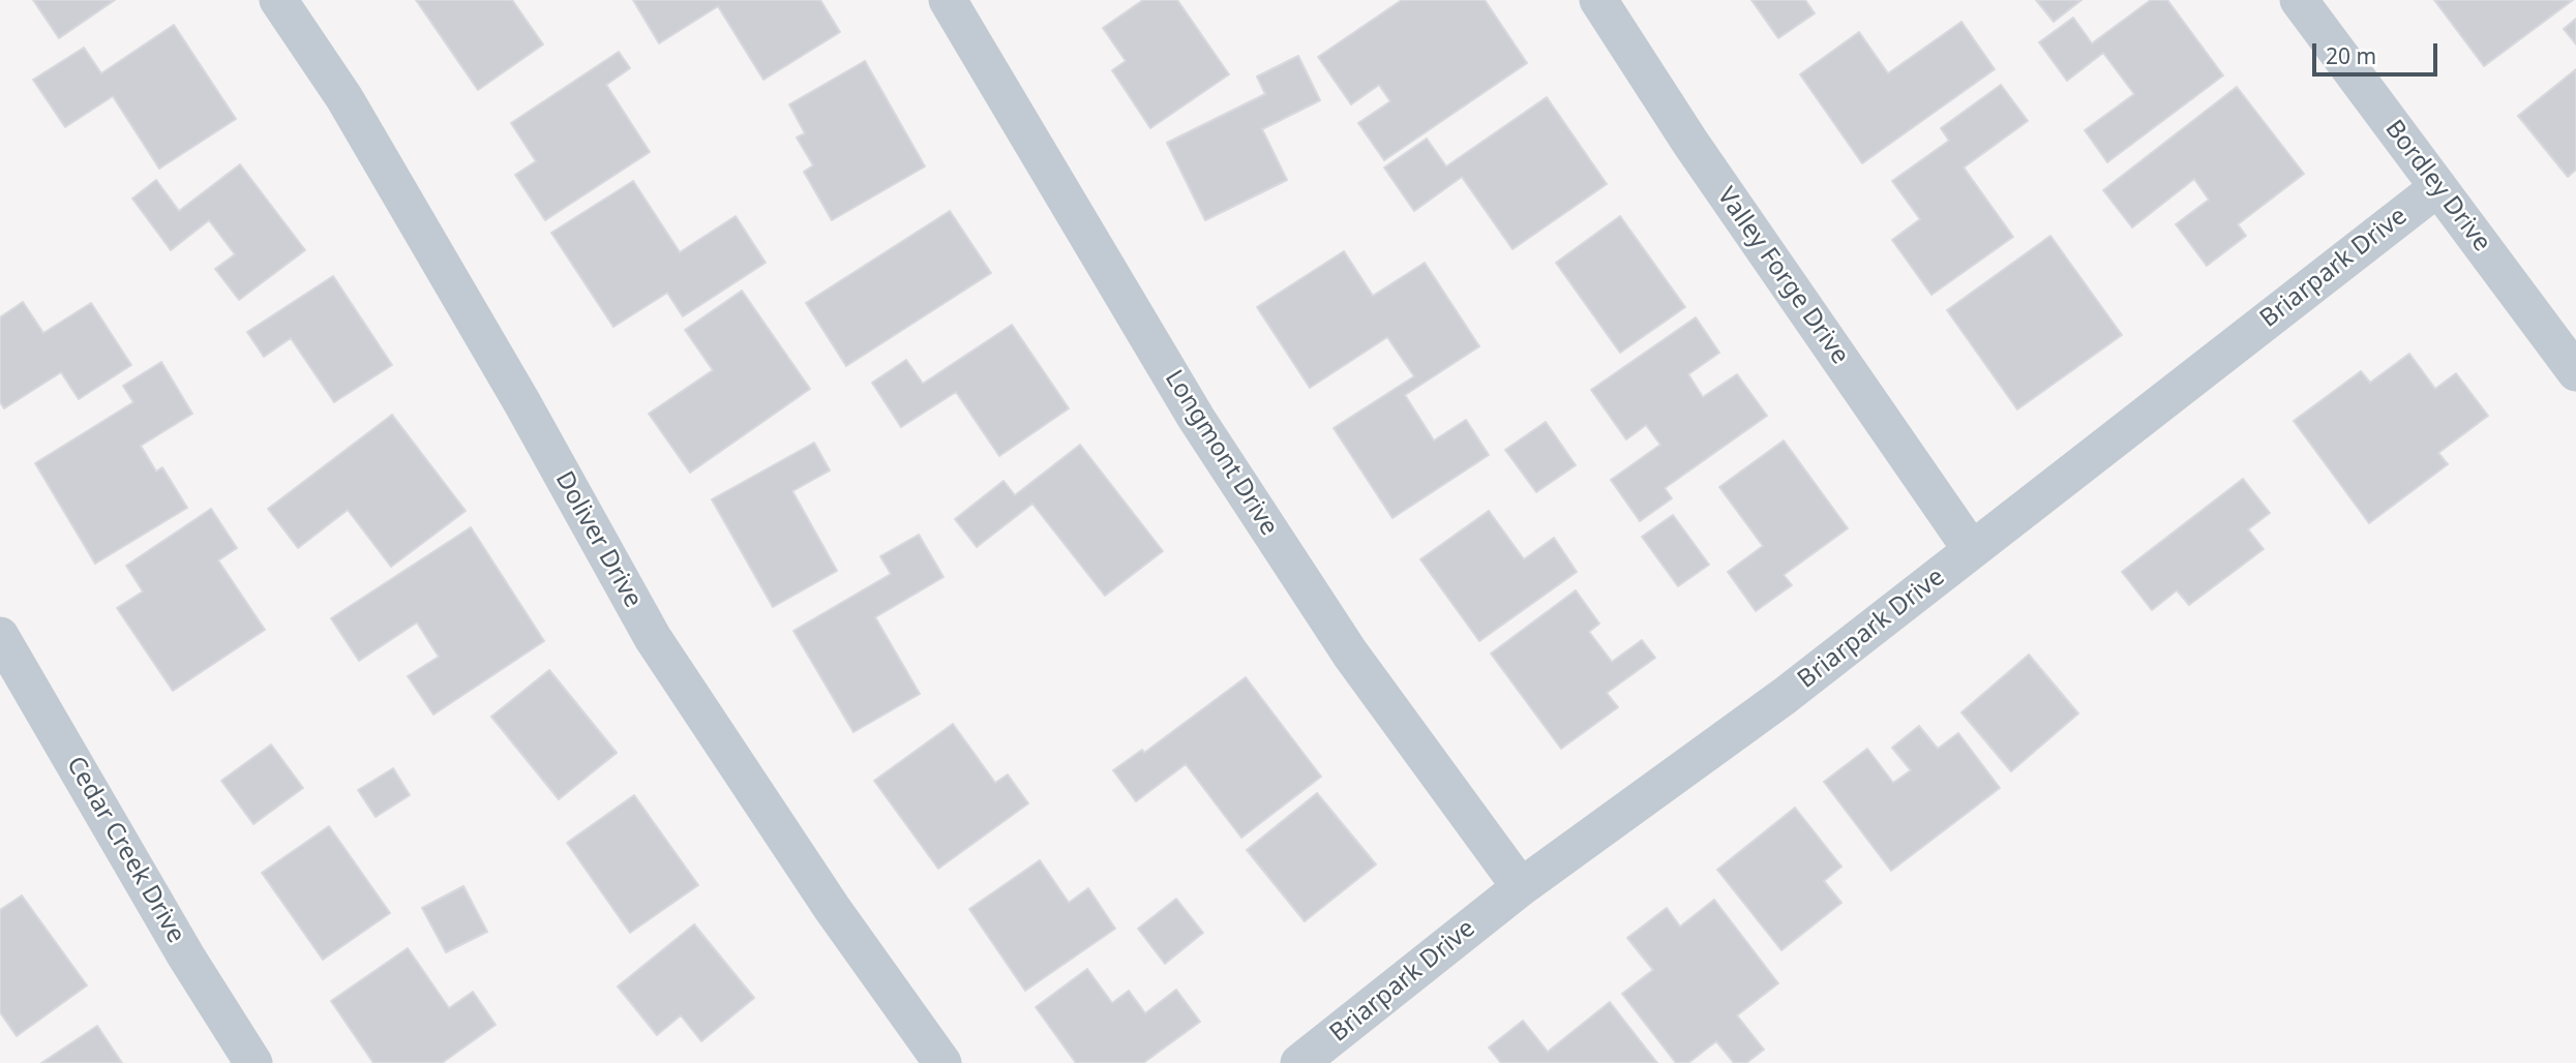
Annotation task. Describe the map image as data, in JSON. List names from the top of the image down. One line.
{"streets":{"street":["Bordley Drive","Briarpark Drive","Valley Forge Drive","Longmont Drive","Doliver Drive","Cedar Creek Drive"]},"crossings":[["Bordley Drive","Briarpark Drive"],["Briarpark Drive","Valley Forge Drive"],["Briarpark Drive","Longmont Drive"]],"scale_bar":"20 m"}
